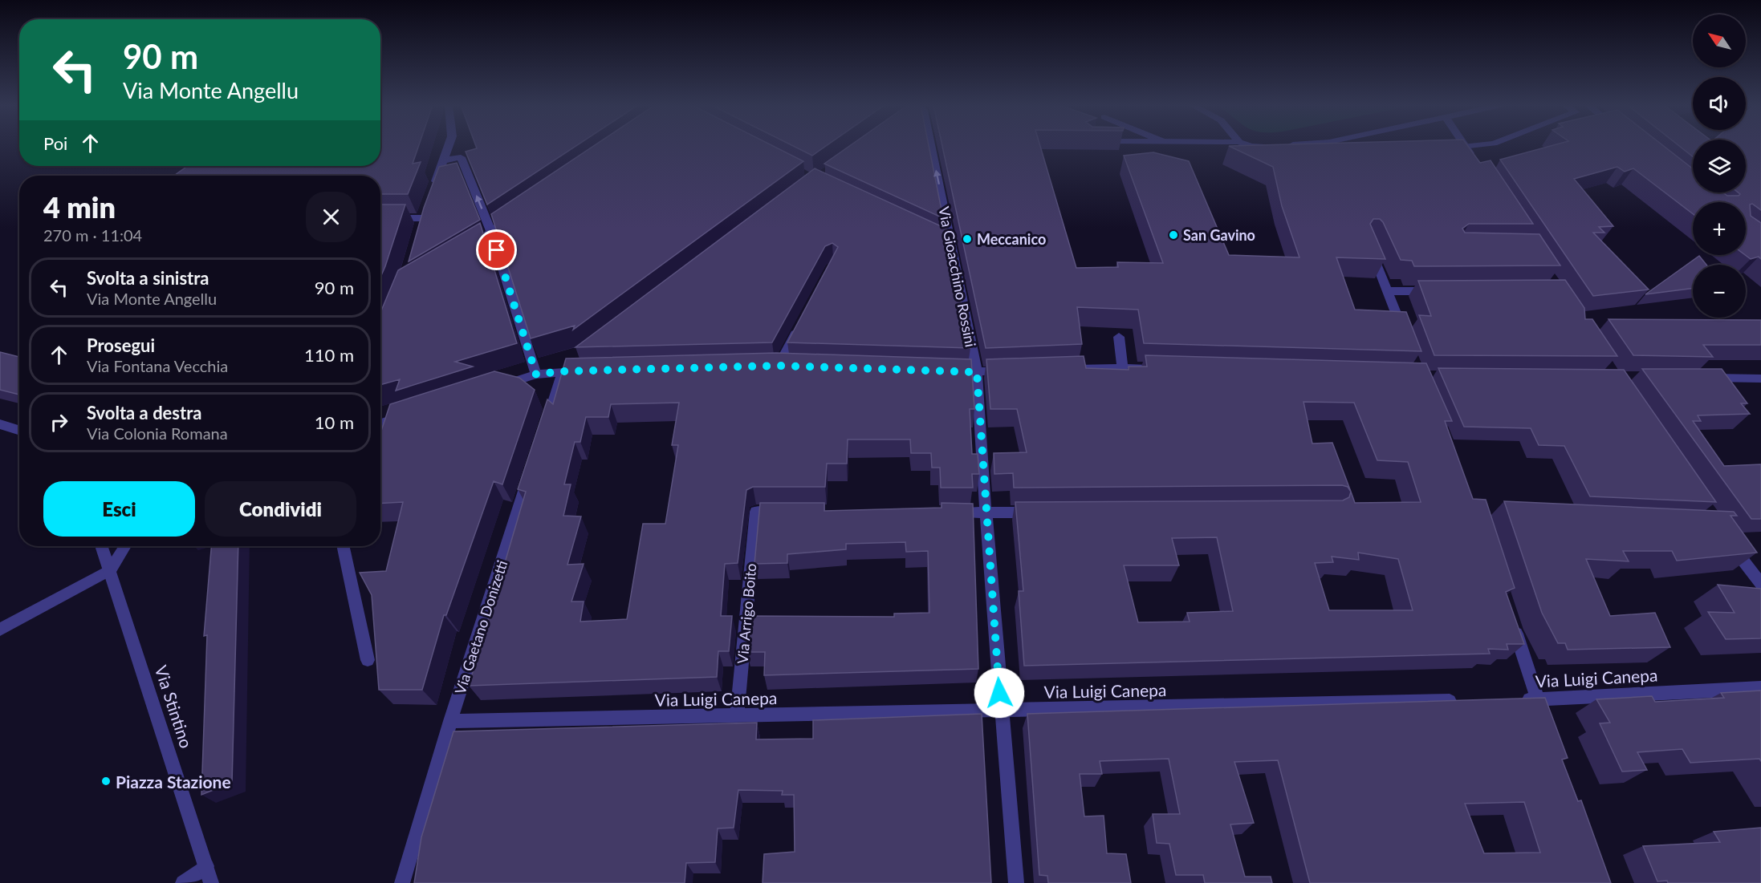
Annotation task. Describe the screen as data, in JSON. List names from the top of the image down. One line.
{"streets":{"street":["Via Gioacchino Rossini","Via Arrigo Boito","Via Gaetano Donizetti","Via Luigi Canepa","Via Stintino"]},"crossings":[["Via Gioacchino Rossini","Via Luigi Canepa"],["Via Arrigo Boito","Via Luigi Canepa"],["Via Gaetano Donizetti","Via Luigi Canepa"]],"places":["San Gavino","Meccanico","Piazza Stazione"],"north":"top left","page":{"map_buttons":["+","−"],"turn":["90 m","Via Monte Angellu"],"then":"Poi","heading":["4 min","270 m · 11:04"],"list":[{"name":"Svolta a sinistra","note":"Via Monte Angellu","value":"90 m"},{"name":"Prosegui","note":"Via Fontana Vecchia","value":"110 m"},{"name":"Svolta a destra","note":"Via Colonia Romana","value":"10 m"}],"buttons":["Esci","Condividi"]}}
